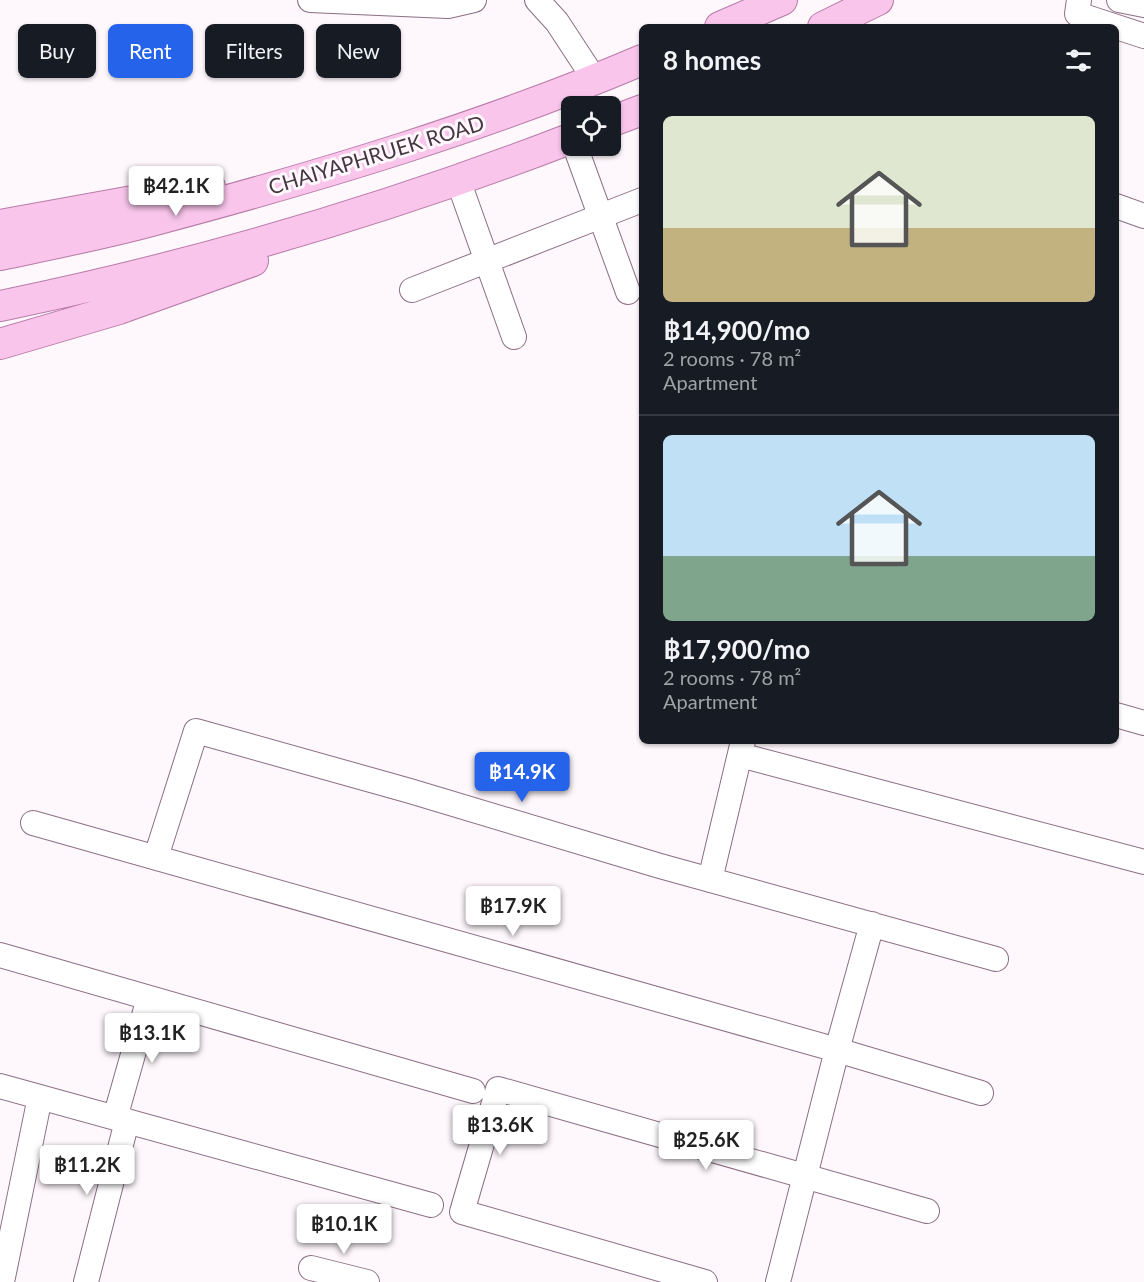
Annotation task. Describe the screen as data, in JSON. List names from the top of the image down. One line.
{"streets":{"main road":["CHAIYAPHRUEK ROAD"]},"page":{"chip":["Buy","Rent","Filters","New"],"heading":"8 homes","list":[{"name":"฿14,900/mo","note":"2 rooms · 78 m² · Apartment"},{"name":"฿17,900/mo","note":"2 rooms · 78 m² · Apartment"}],"price":["฿42.1K","฿14.9K","฿17.9K","฿13.1K","฿13.6K","฿25.6K","฿11.2K","฿10.1K"]}}
